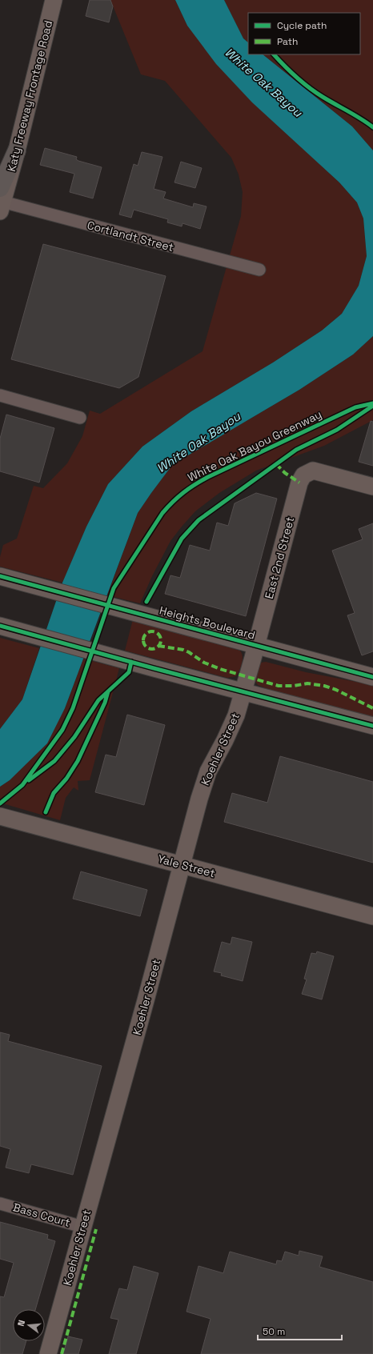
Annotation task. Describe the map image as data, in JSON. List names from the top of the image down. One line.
{"streets":{"main road":["Katy Freeway Frontage Road","East 2nd Street","Heights Boulevard","Koehler Street","Yale Street"],"street":["Cortlandt Street","Bass Court"],"cycle path":["White Oak Bayou Greenway"]},"crossings":[["East 2nd Street","Heights Boulevard"],["East 2nd Street","Koehler Street"],["Heights Boulevard","Koehler Street"],["Koehler Street","Yale Street"],["Koehler Street","Bass Court"]],"water":["White Oak Bayou"],"legend":["Cycle path","Path"],"scale_bar":"50 m","north":"left"}
